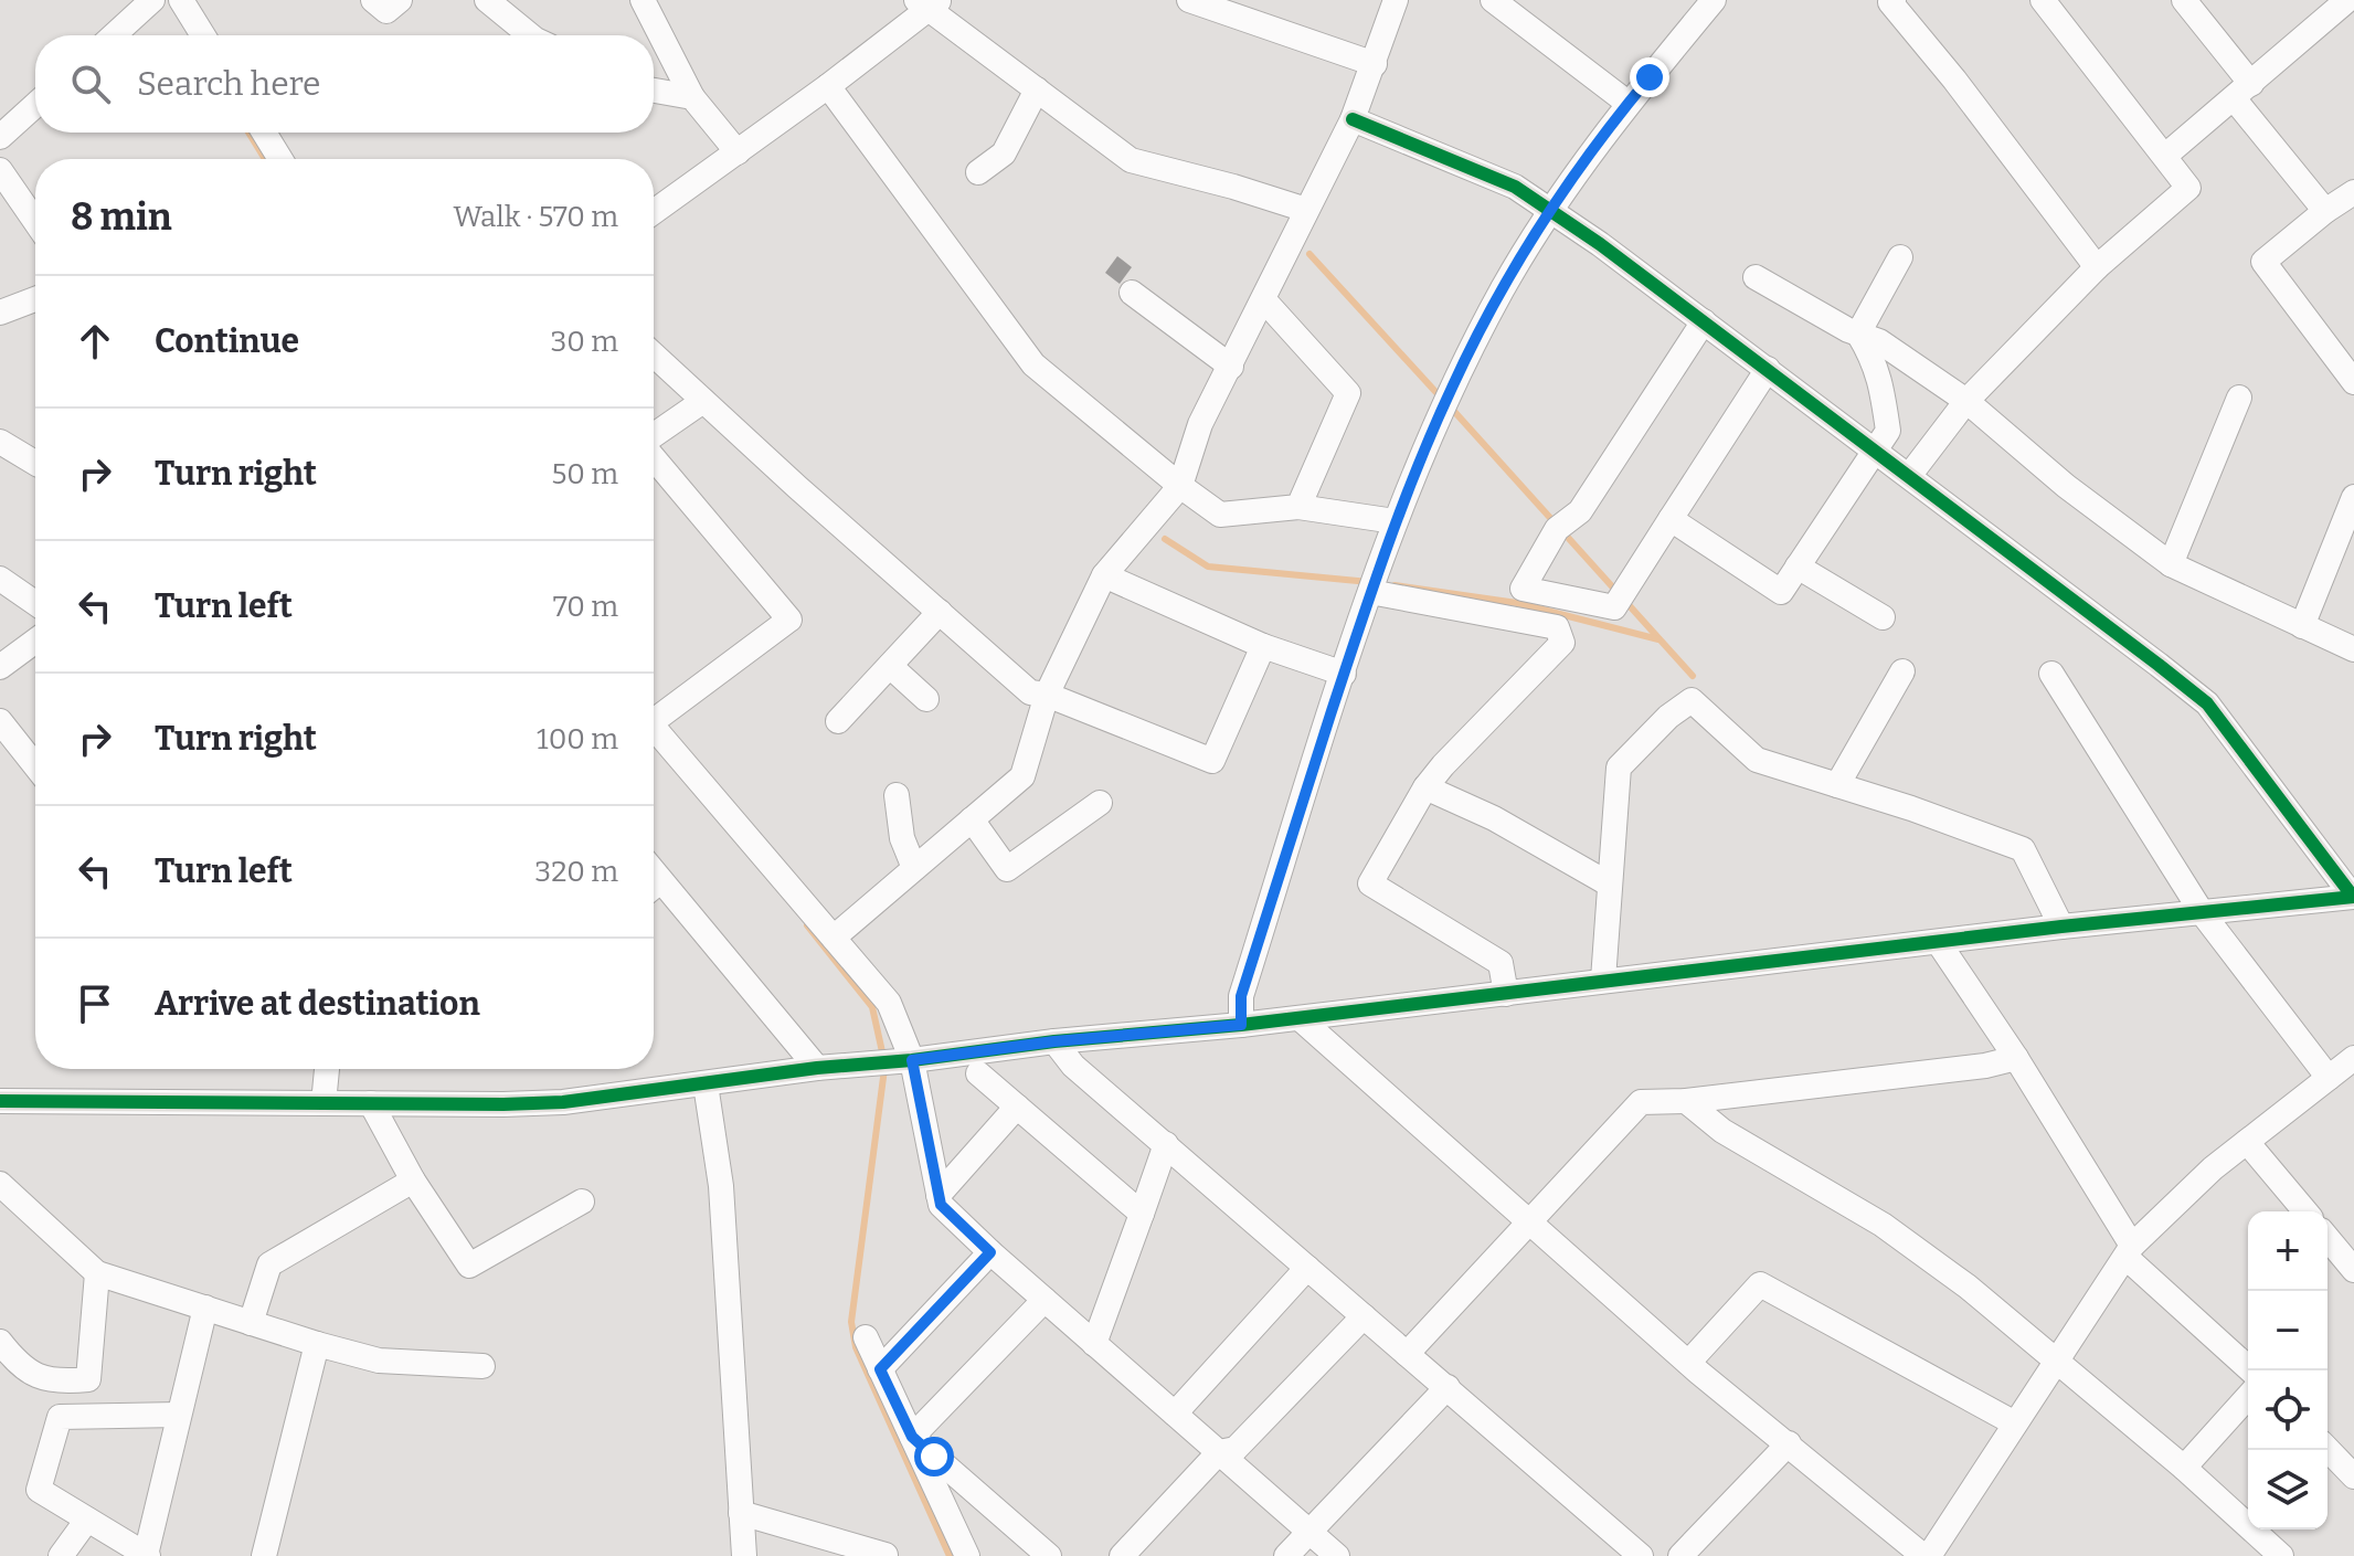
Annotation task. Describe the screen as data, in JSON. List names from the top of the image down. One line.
{"page":{"search":"Search here","heading":["8 min","Walk · 570 m"],"list":[["Continue","30 m"],["Turn right","50 m"],["Turn left","70 m"],["Turn right","100 m"],["Turn left","320 m"],"Arrive at destination"],"map_buttons":["+","−"]}}
